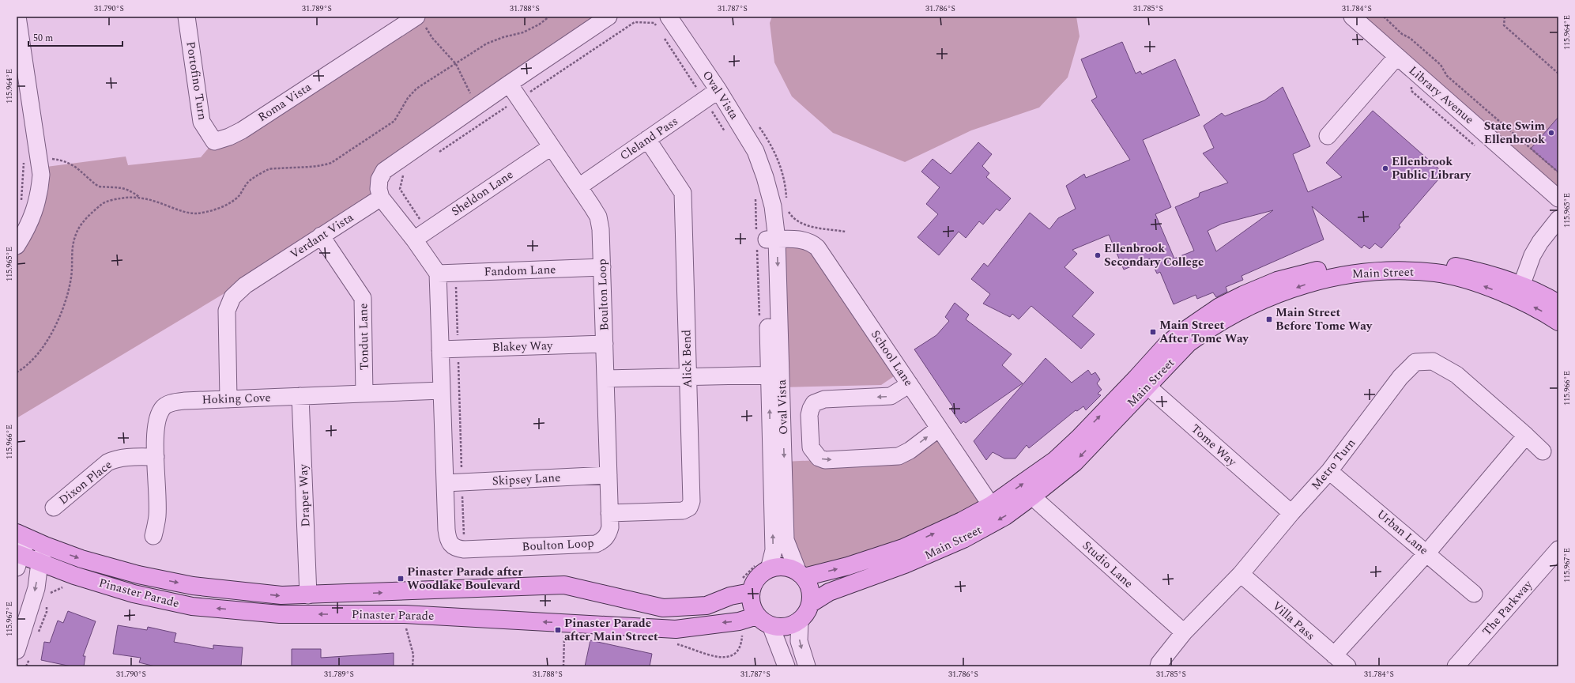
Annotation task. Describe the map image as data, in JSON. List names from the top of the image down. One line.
{"streets":{"main road":["Main Street","Pinaster Parade"],"street":["Portofino Turn","Oval Vista","Library Avenue","Roma Vista","Cleland Pass","Sheldon Lane","Verdant Vista","Fandom Lane","Boulton Loop","Tondut Lane","Blakey Way","School Lane","Alick Bend","Hoking Cove","Tome Way","Metro Turn","Skipsey Lane","Dixon Place","Draper Way","Urban Lane","Studio Lane","The Parkway","Villa Pass"]},"crossings":[["Portofino Turn","Roma Vista"],["Oval Vista","Cleland Pass"],["Oval Vista","Main Street"],["Oval Vista","School Lane"],["Oval Vista","Pinaster Parade"],["Cleland Pass","Boulton Loop"],["Cleland Pass","Alick Bend"],["Sheldon Lane","Boulton Loop"],["Verdant Vista","Tondut Lane"],["Verdant Vista","Hoking Cove"],["Fandom Lane","Boulton Loop"],["Main Street","School Lane"],["Main Street","Tome Way"],["Main Street","Studio Lane"],["Main Street","Pinaster Parade"],["Boulton Loop","Blakey Way"],["Boulton Loop","Alick Bend"],["Boulton Loop","Hoking Cove"],["Boulton Loop","Skipsey Lane"],["Tondut Lane","Hoking Cove"],["Hoking Cove","Dixon Place"],["Hoking Cove","Draper Way"],["Tome Way","Metro Turn"],["Metro Turn","Urban Lane"],["Metro Turn","Studio Lane"],["Metro Turn","Villa Pass"],["Draper Way","Pinaster Parade"]],"places":{"other":["State Swim Ellenbrook","Ellenbrook Public Library","Ellenbrook Secondary College"],"transit":["Main Street Before Tome Way","Main Street After Tome Way","Pinaster Parade after Woodlake Boulevard","Pinaster Parade after Main Street"]},"scale_bar":"50 m","coordinates":["31.790°S","31.789°S","31.788°S","31.787°S","31.786°S","31.785°S","31.784°S","115.964°E","115.965°E","115.966°E","115.967°E"]}
